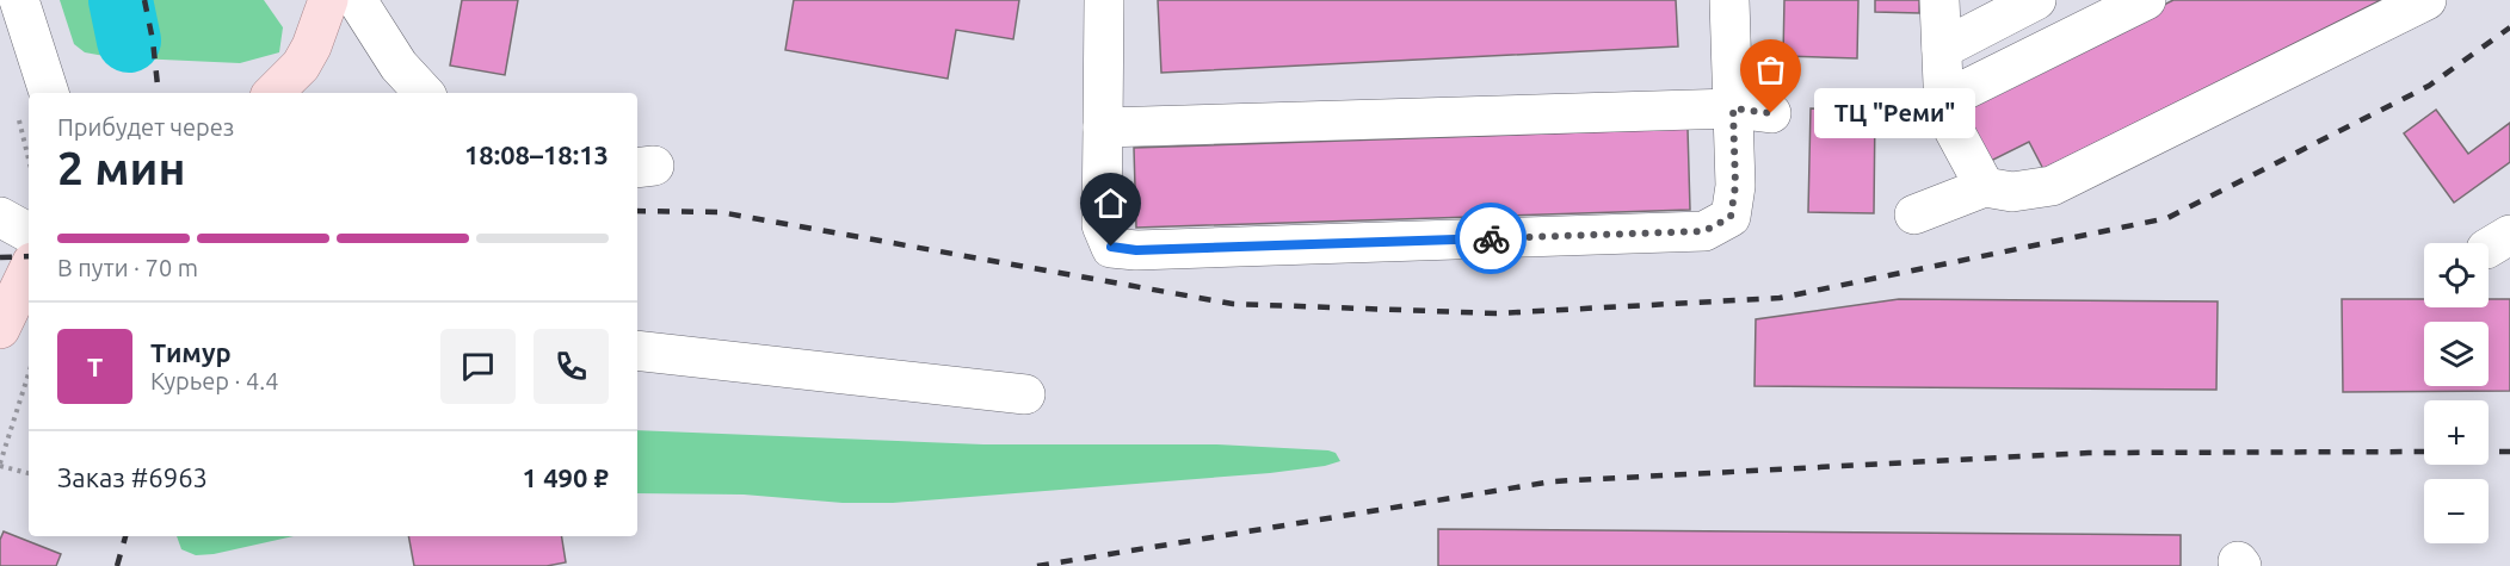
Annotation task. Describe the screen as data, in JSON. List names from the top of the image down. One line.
{"places":["ТЦ \"Реми\""],"page":{"bubble":"ТЦ \"Реми\"","heading":["2 мин","Прибудет через","18:08–18:13"],"panel":["Тимур","Курьер · 4.4","Заказ #6963","1 490 ₽"],"bar":"В пути · 70 m","map_buttons":["+","−"],"round":"Т"}}
